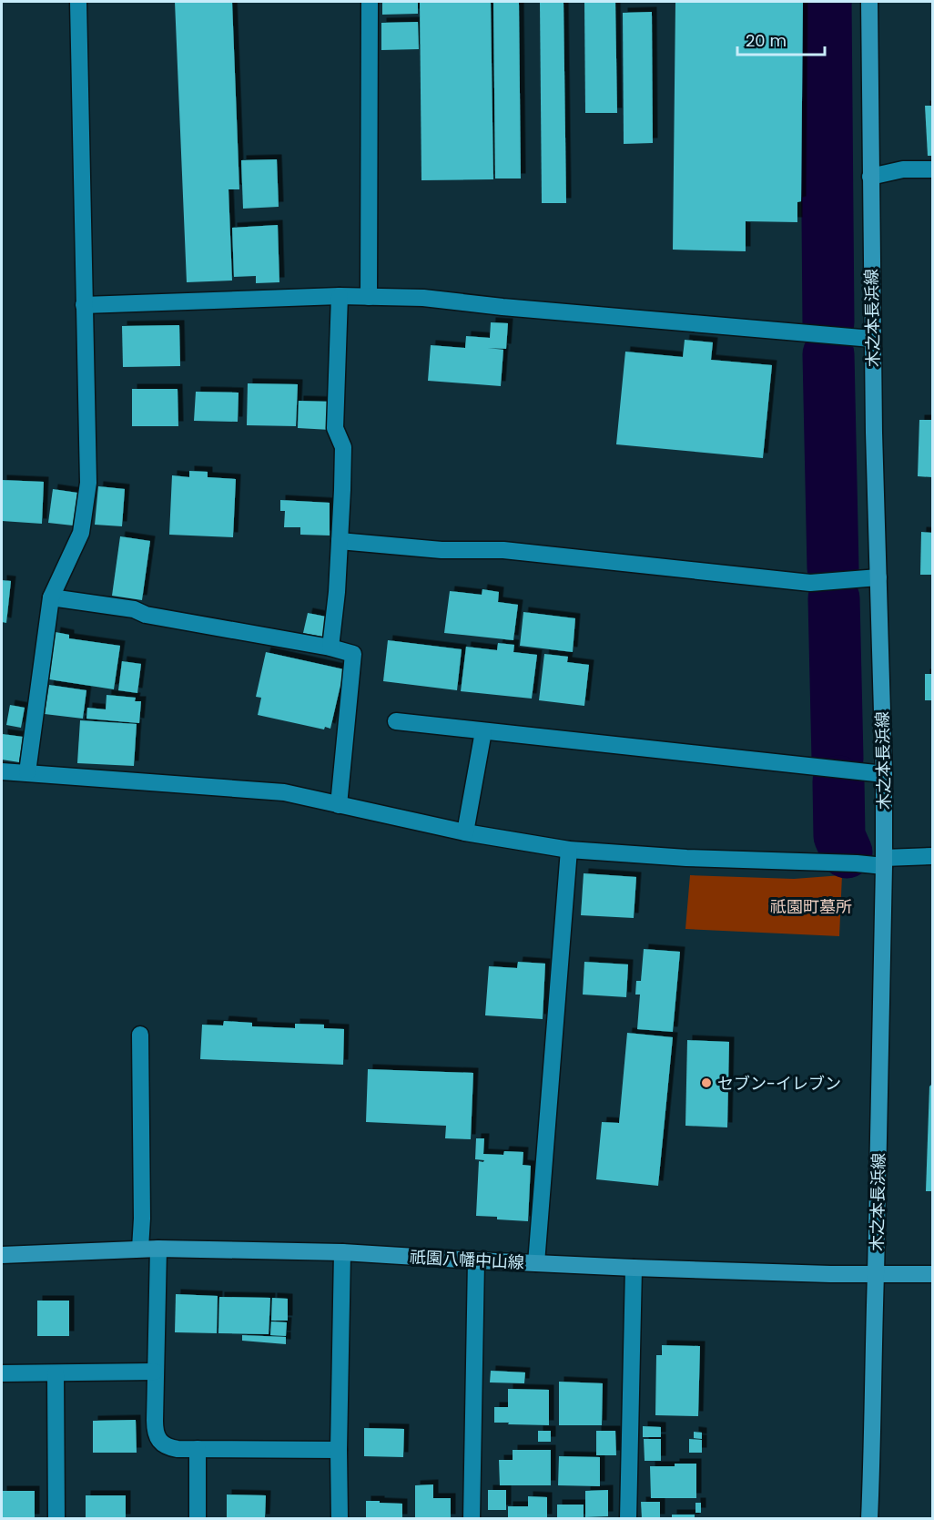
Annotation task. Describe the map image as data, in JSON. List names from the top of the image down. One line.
{"streets":{"main road":["木之本長浜線","祇園八幡中山線"]},"crossings":[["木之本長浜線","祇園八幡中山線"]],"parks":["祇園町墓所"],"places":["セブン-イレブン"],"scale_bar":"20 m"}
